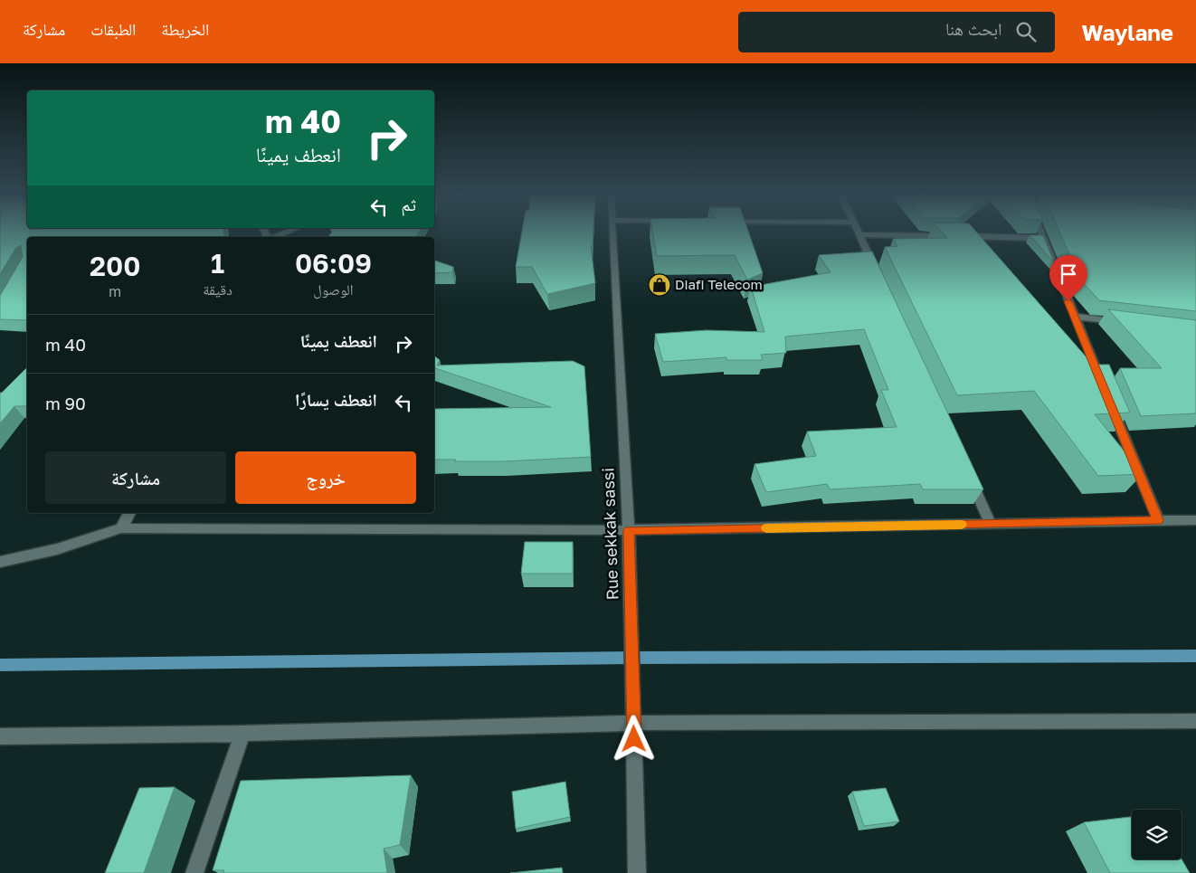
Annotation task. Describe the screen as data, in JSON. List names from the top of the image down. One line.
{"streets":{"street":["Rue sekkak sassi"]},"places":{"shop":["Diafi Telecom"]},"page":{"header":"Waylane","search":"ابحث هنا","nav":["الخريطة","الطبقات","مشاركة"],"turn":["40 m","انعطف يمينًا"],"then":"ثم","eta":["06:09","الوصول","1","دقيقة","200","m"],"list":[{"name":"انعطف يمينًا","value":"40 m"},{"name":"انعطف يسارًا","value":"90 m"}],"buttons":["خروج","مشاركة"]}}
